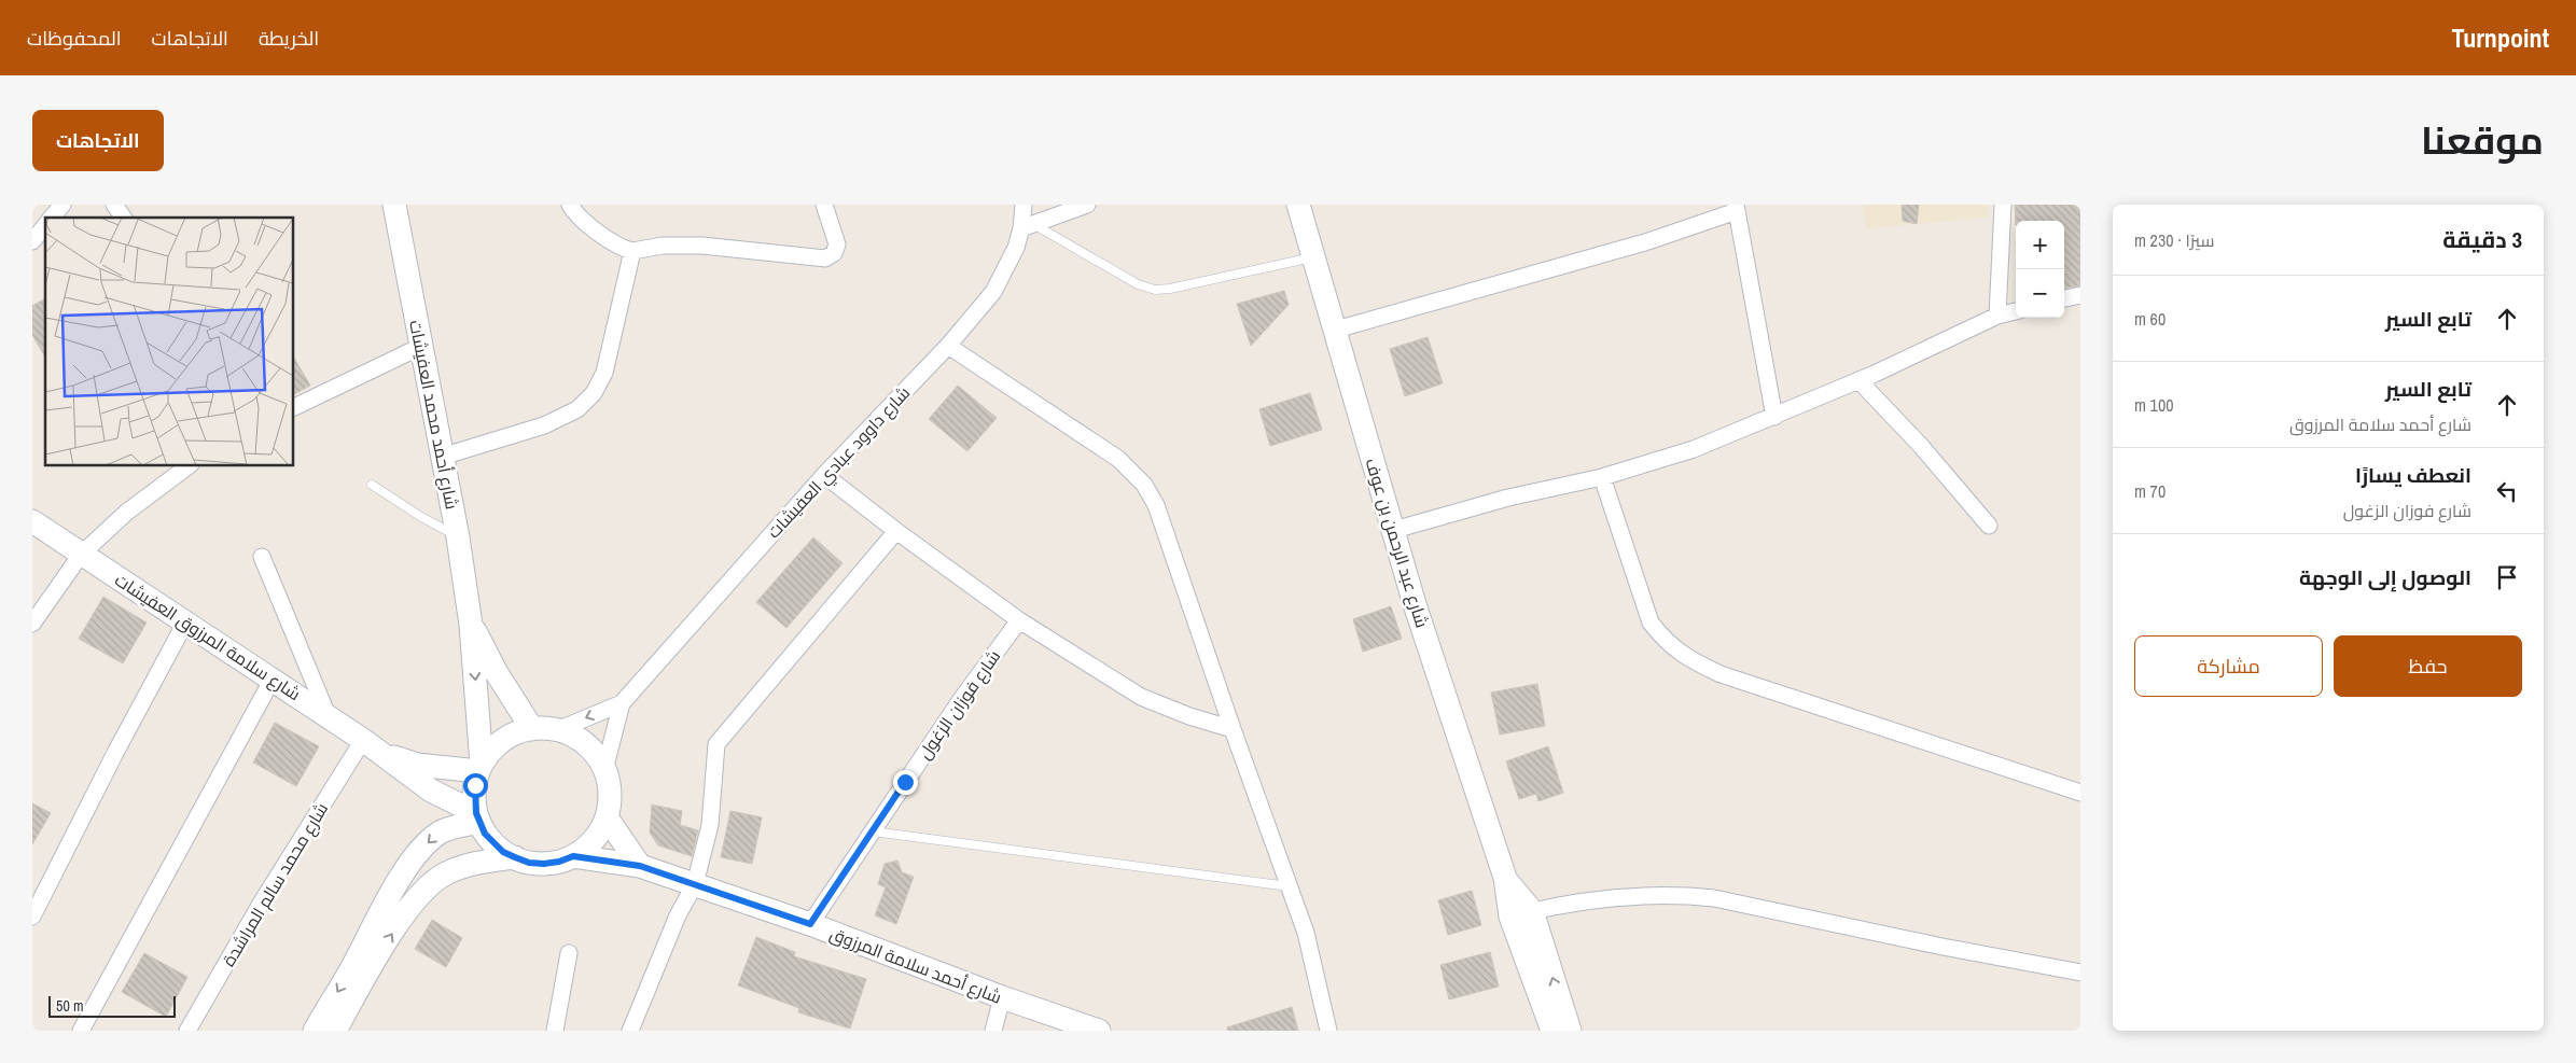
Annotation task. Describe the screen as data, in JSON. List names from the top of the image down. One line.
{"streets":{"street":["شارع أحمد محمد العفيشات","شارع داوود عبادي العفيشات","شارع عبد الرحمن بن عوف","شارع سلامة المرزوق العفيشات","شارع فوزان الزغول","شارع محمد سالم المراشدة","شارع أحمد سلامة المرزوق"]},"crossings":[["شارع أحمد محمد العفيشات","شارع داوود عبادي العفيشات"],["شارع أحمد محمد العفيشات","شارع سلامة المرزوق العفيشات"],["شارع أحمد محمد العفيشات","شارع أحمد سلامة المرزوق"],["شارع داوود عبادي العفيشات","شارع سلامة المرزوق العفيشات"],["شارع داوود عبادي العفيشات","شارع أحمد سلامة المرزوق"],["شارع سلامة المرزوق العفيشات","شارع محمد سالم المراشدة"],["شارع سلامة المرزوق العفيشات","شارع أحمد سلامة المرزوق"],["شارع فوزان الزغول","شارع أحمد سلامة المرزوق"]],"scale_bar":"50 m","page":{"header":"Turnpoint","nav":["الخريطة","الاتجاهات","المحفوظات"],"title":"موقعنا","buttons":["الاتجاهات",["حفظ","مشاركة"]],"heading":["3 دقيقة","سيرًا · 230 m"],"map_buttons":["+","−"],"list":[["تابع السير","60 m"],["تابع السير","شارع أحمد سلامة المرزوق","100 m"],["انعطف يسارًا","شارع فوزان الزغول","70 m"],"الوصول إلى الوجهة"],"scale":"50 m"}}
